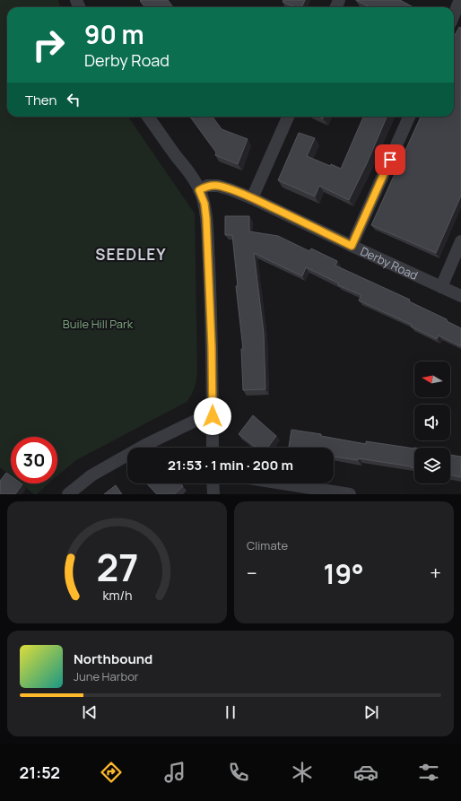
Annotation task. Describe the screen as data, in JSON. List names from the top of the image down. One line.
{"streets":{"street":["Derby Road"]},"districts":["SEEDLEY"],"parks":["Buile Hill Park"],"north":"left","page":{"turn":["90 m","Derby Road"],"then":"Then","limit":"30","trip":"21:53 · 1 min · 200 m","tile":"Climate","heat":["−","19°","+"],"song":["Northbound","June Harbor"],"tabs":"21:52","gauge":["27","km/h"]}}
